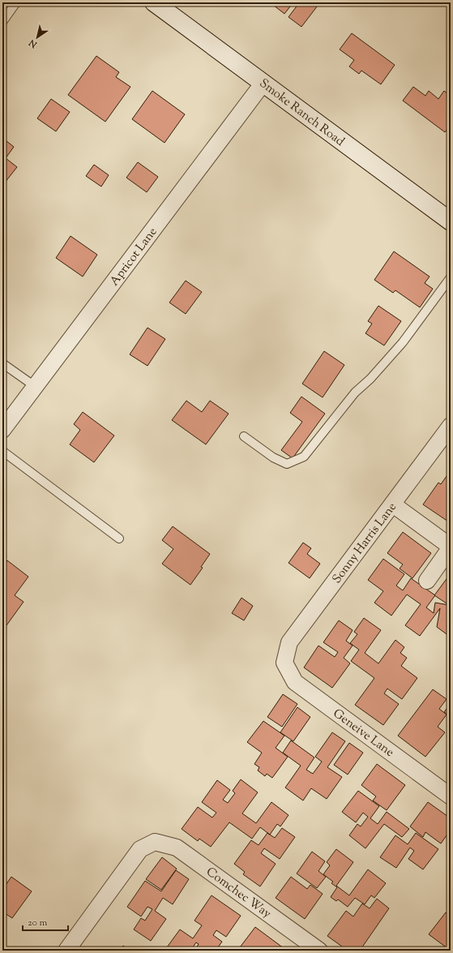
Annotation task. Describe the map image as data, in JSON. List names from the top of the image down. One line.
{"streets":{"main road":["Smoke Ranch Road"],"street":["Apricot Lane","Sonny Harris Lane","Geneive Lane","Comchec Way"]},"crossings":[["Smoke Ranch Road","Apricot Lane"],["Sonny Harris Lane","Geneive Lane"]],"scale_bar":"20 m","north":"bottom left"}
